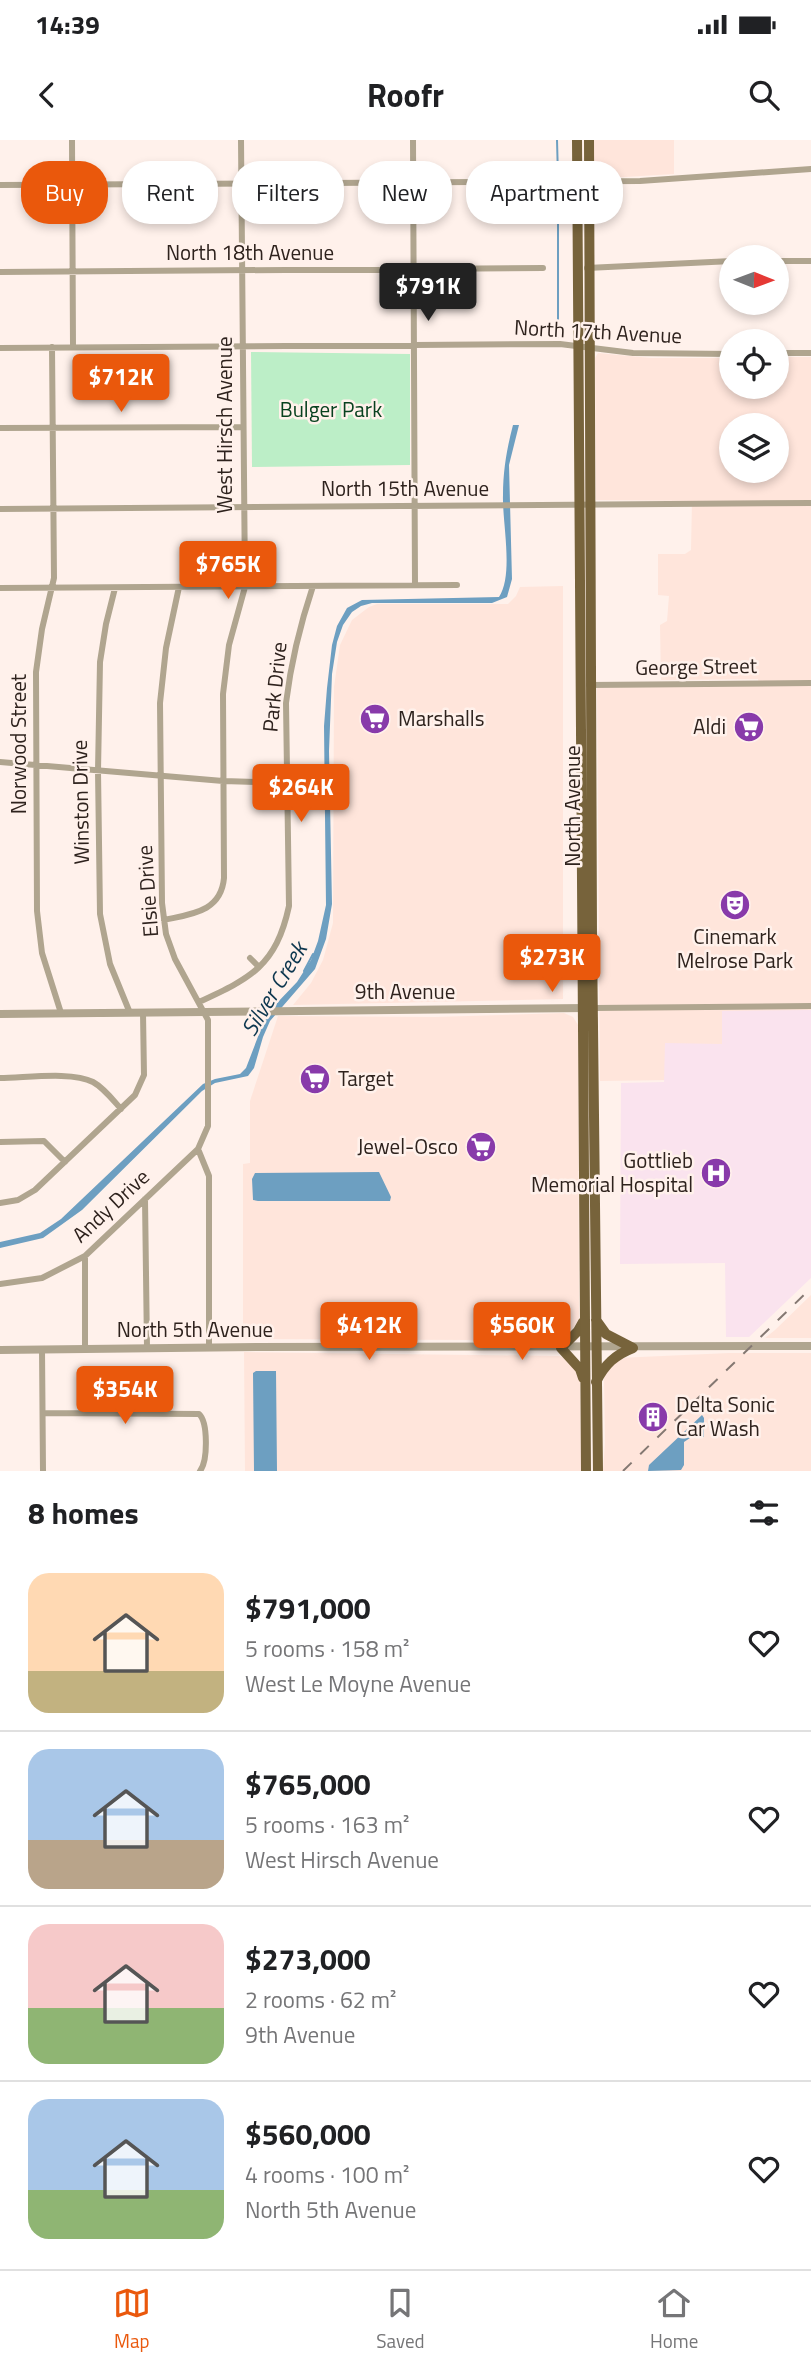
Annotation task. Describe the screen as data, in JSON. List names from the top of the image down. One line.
{"streets":{"main road":["North Avenue"],"street":["North 18th Avenue","North 17th Avenue","West Hirsch Avenue","North 15th Avenue","George Street","Park Drive","Norwood Street","Winston Drive","Elsie Drive","9th Avenue","Andy Drive","North 5th Avenue"]},"crossings":[["North 18th Avenue","West Hirsch Avenue"],["North 17th Avenue","West Hirsch Avenue"],["North 17th Avenue","Norwood Street"],["North 17th Avenue","North Avenue"],["West Hirsch Avenue","North 15th Avenue"],["West Hirsch Avenue","Elsie Drive"],["North 15th Avenue","Norwood Street"],["North 15th Avenue","North Avenue"],["George Street","North Avenue"],["Park Drive","Elsie Drive"],["Norwood Street","9th Avenue"],["Winston Drive","9th Avenue"],["North Avenue","9th Avenue"],["North Avenue","North 5th Avenue"],["Elsie Drive","9th Avenue"],["Elsie Drive","Andy Drive"]],"water":["Silver Creek"],"parks":["Bulger Park"],"places":{"supermarket":["Marshalls","Aldi","Target","Jewel-Osco"],"theatre":["Cinemark Melrose Park"],"hospital":["Gottlieb Memorial Hospital"],"building":["Delta Sonic Car Wash"]},"north":"right","page":{"status":"14:39","header":"Roofr","chip":["Buy","Rent","Filters","New","Apartment"],"price":["$791K","$712K","$765K","$264K","$273K","$412K","$560K","$354K"],"heading":"8 homes","list":[{"name":"$791,000","note":"5 rooms · 158 m² · West Le Moyne Avenue"},{"name":"$765,000","note":"5 rooms · 163 m² · West Hirsch Avenue"},{"name":"$273,000","note":"2 rooms · 62 m² · 9th Avenue"},{"name":"$560,000","note":"4 rooms · 100 m² · North 5th Avenue"}],"tabs":["Map","Saved","Home"]}}
